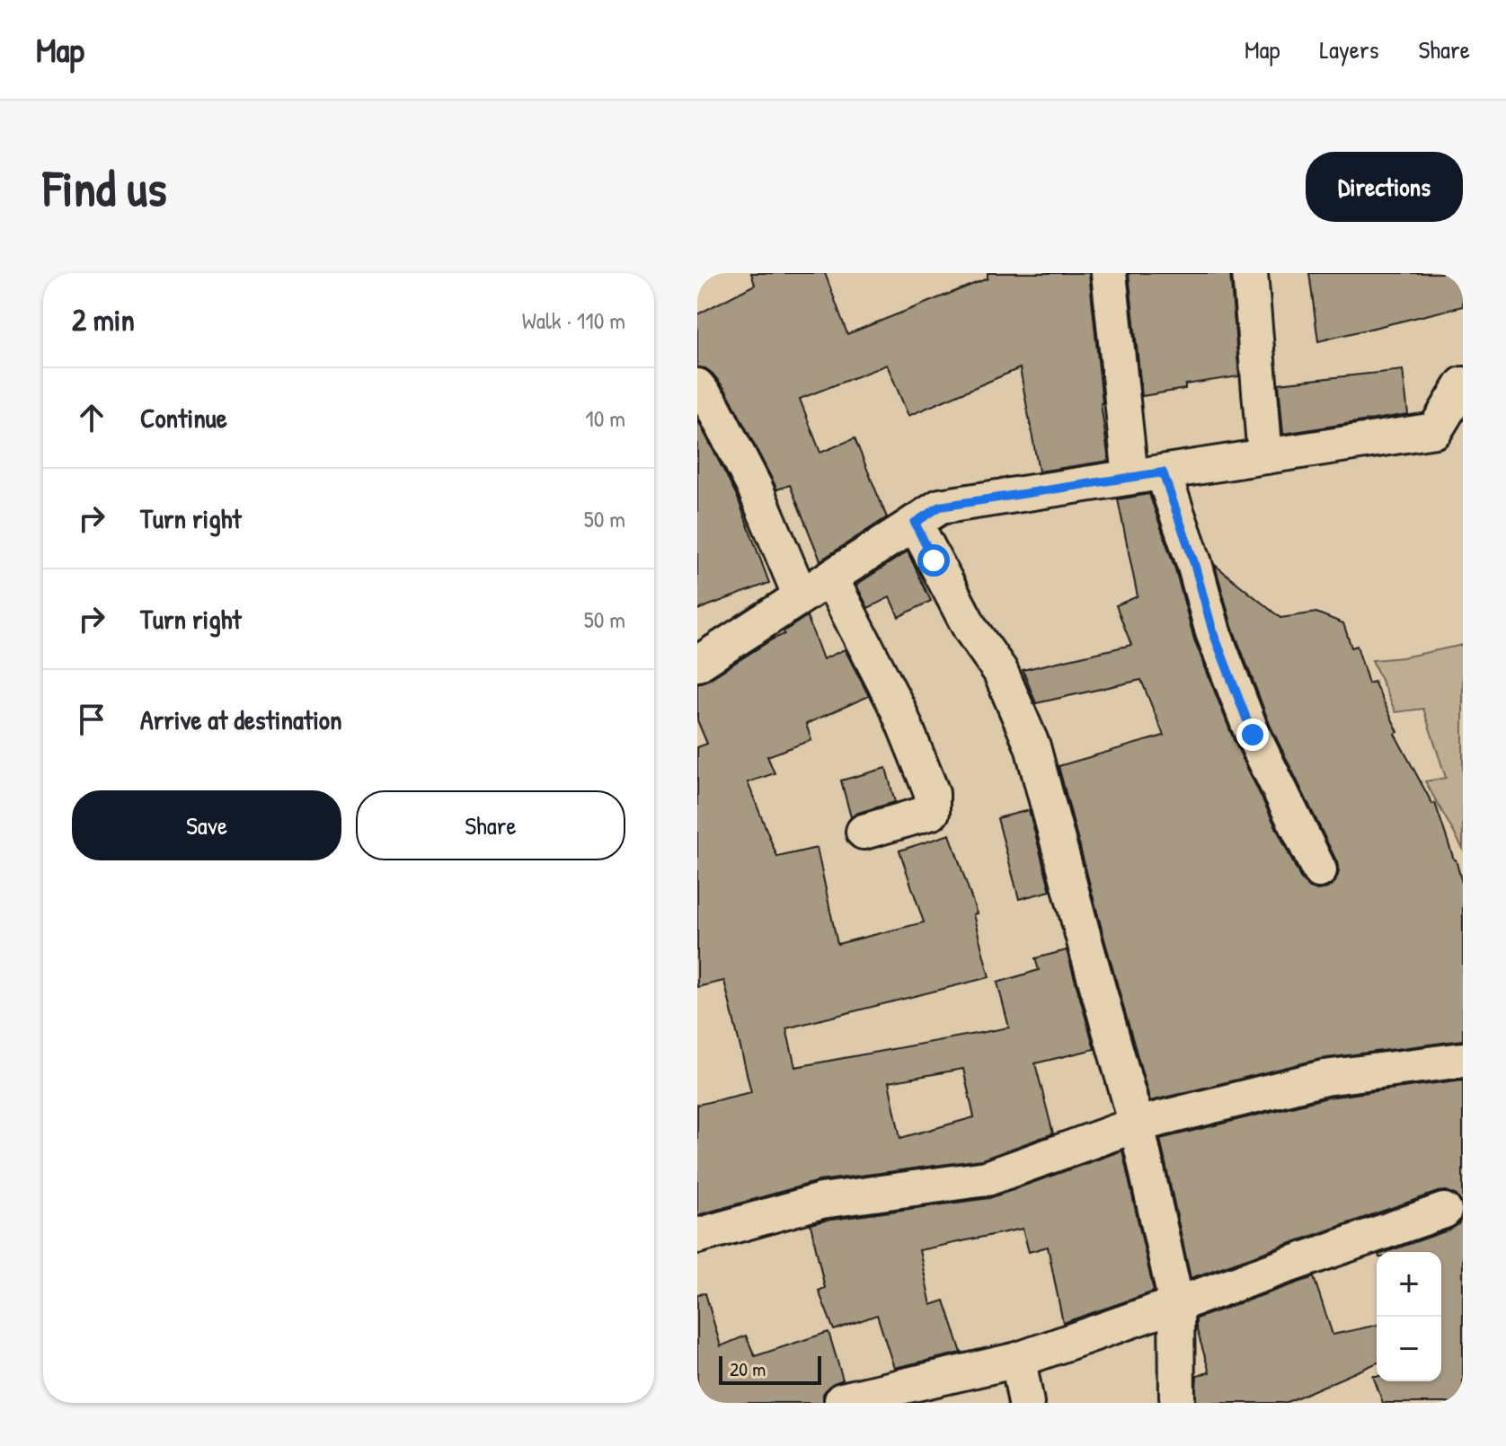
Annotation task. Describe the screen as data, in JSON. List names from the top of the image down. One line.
{"scale_bar":"20 m","page":{"header":"Map","nav":["Map","Layers","Share"],"buttons":["Directions",["Save","Share"]],"title":"Find us","heading":["2 min","Walk · 110 m"],"list":[["Continue","10 m"],["Turn right","50 m"],["Turn right","50 m"],"Arrive at destination"],"map_buttons":["+","−"],"scale":"20 m"}}
